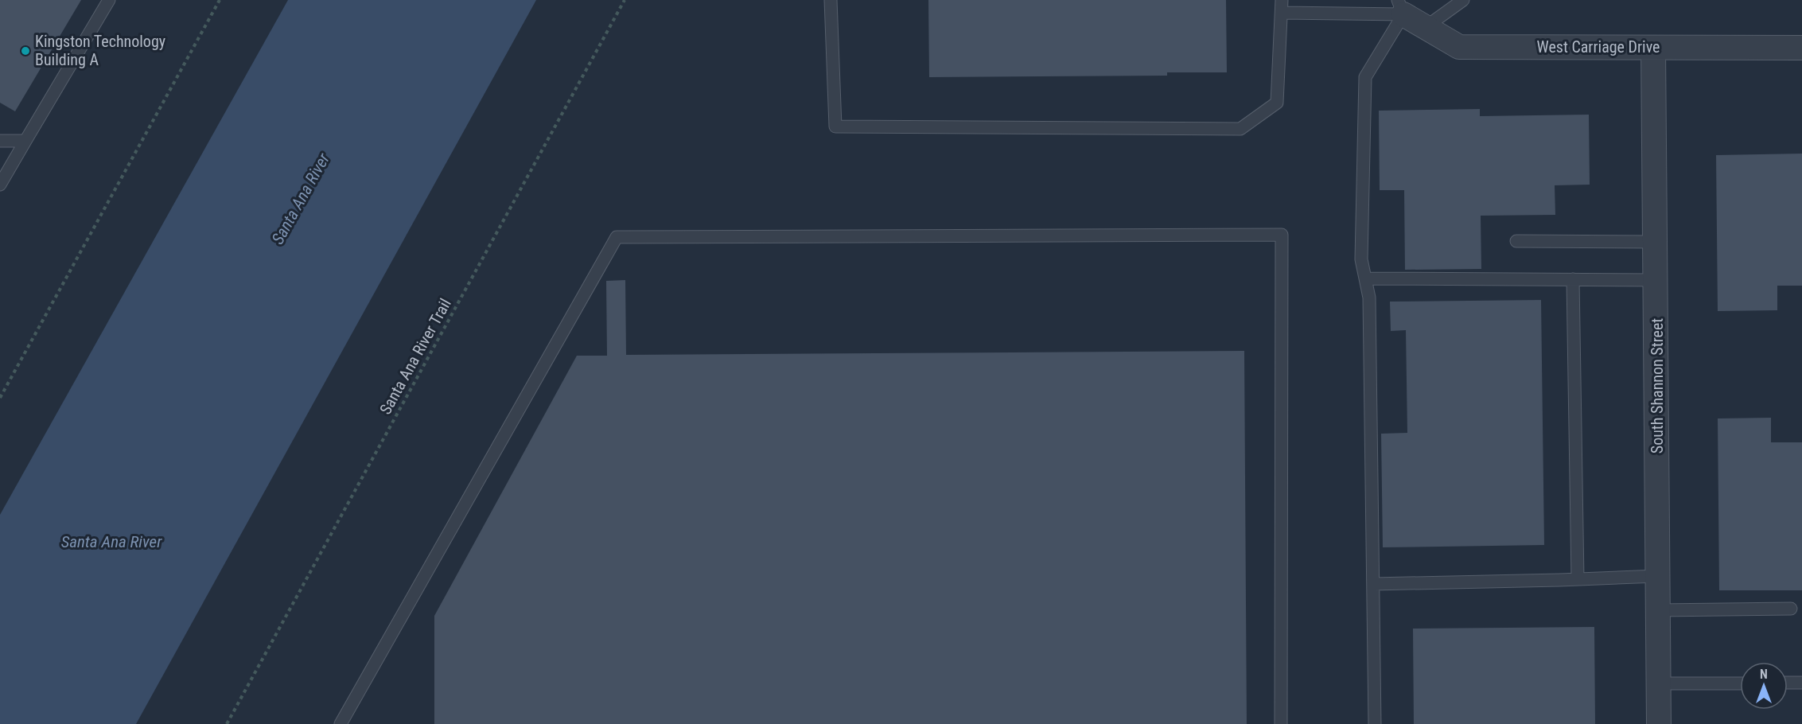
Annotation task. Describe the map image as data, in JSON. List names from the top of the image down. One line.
{"streets":{"street":["West Carriage Drive","South Shannon Street"],"path":["Santa Ana River Trail"]},"crossings":[["West Carriage Drive","South Shannon Street"]],"water":["Santa Ana River"],"places":["Kingston Technology Building A"],"north":"top"}
